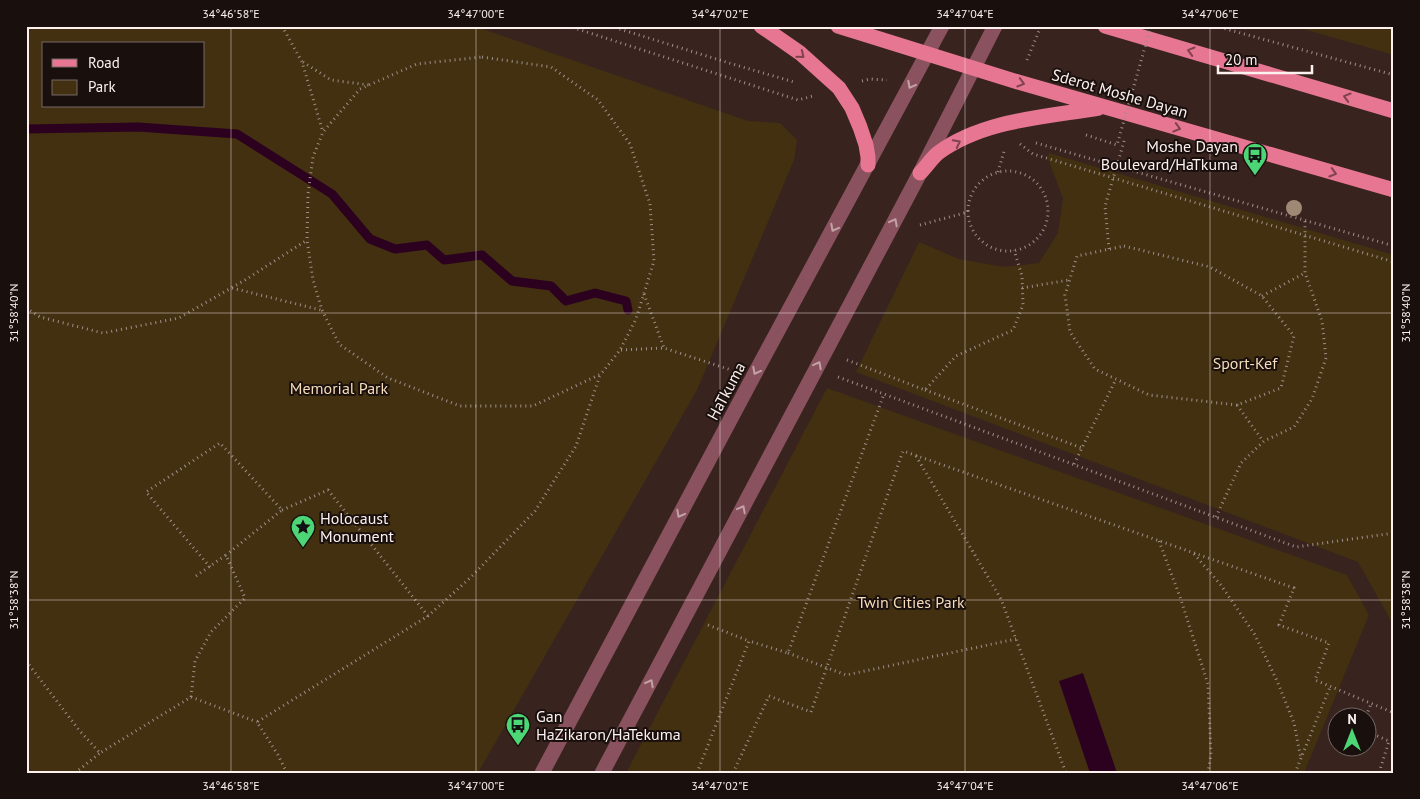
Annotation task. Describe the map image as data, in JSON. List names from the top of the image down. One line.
{"streets":{"main road":["Sderot Moshe Dayan"],"street":["HaTkuma"]},"crossings":[["Sderot Moshe Dayan","HaTkuma"]],"parks":["Sport-Kef","Memorial Park","Twin Cities Park"],"places":{"bus stop":["Moshe Dayan Boulevard/HaTkuma","Gan HaZikaron/HaTekuma"],"place":["Holocaust Monument"]},"legend":["Road","Park"],"scale_bar":"20 m","north":"top","coordinates":["34°46'58\"E","34°47'00\"E","34°47'02\"E","34°47'04\"E","34°47'06\"E","31°58'40\"N","31°58'38\"N"]}
